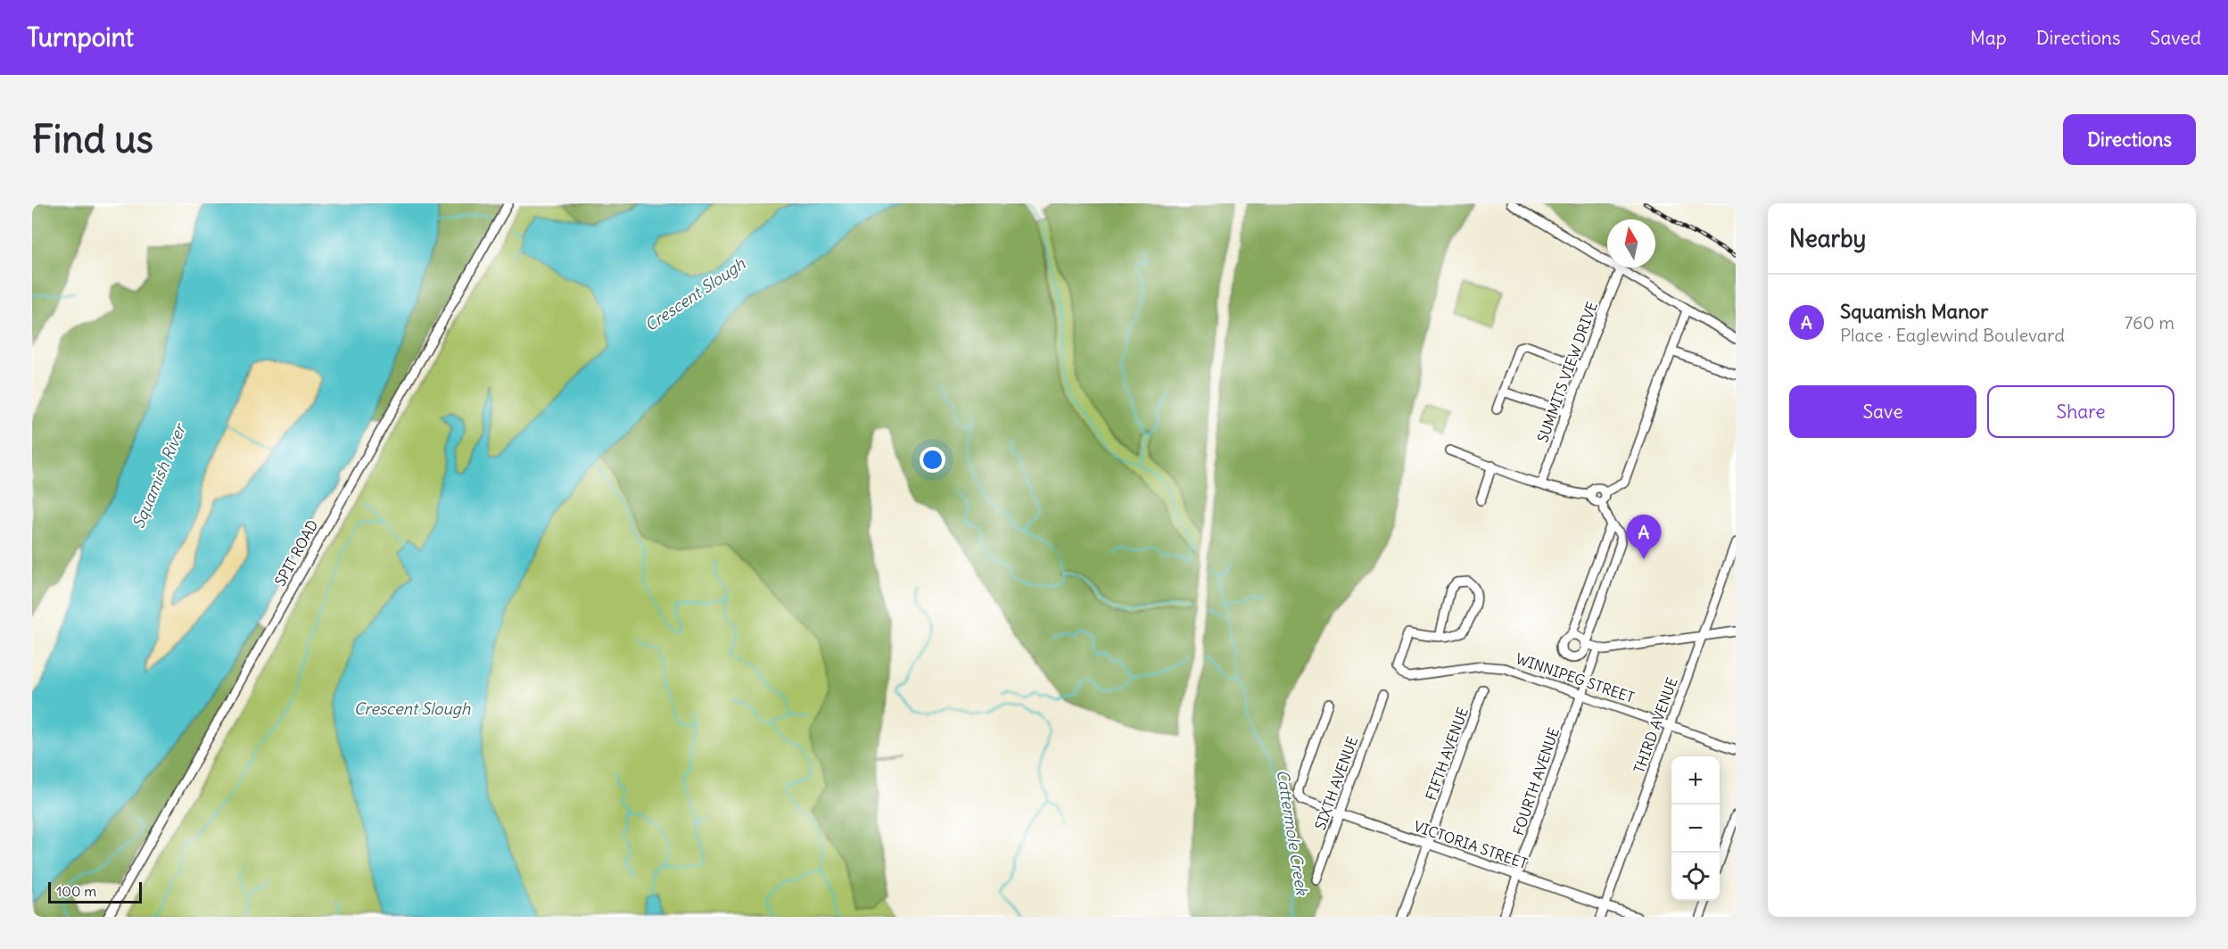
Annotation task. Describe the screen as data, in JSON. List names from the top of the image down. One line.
{"streets":{"street":["SUMMITS VIEW DRIVE","SPIT ROAD","WINNIPEG STREET","THIRD AVENUE","FIFTH AVENUE","FOURTH AVENUE","SIXTH AVENUE","VICTORIA STREET"]},"crossings":[["WINNIPEG STREET","THIRD AVENUE"],["WINNIPEG STREET","FOURTH AVENUE"],["THIRD AVENUE","VICTORIA STREET"],["FIFTH AVENUE","VICTORIA STREET"],["FOURTH AVENUE","VICTORIA STREET"],["SIXTH AVENUE","VICTORIA STREET"]],"water":["Crescent Slough","Squamish River","Cattermole Creek"],"scale_bar":"100 m","north":"top","page":{"header":"Turnpoint","nav":["Map","Directions","Saved"],"buttons":["Directions",["Save","Share"]],"title":"Find us","heading":"Nearby","list":[{"mark":"A","name":"Squamish Manor","note":"Place · Eaglewind Boulevard","value":"760 m"}],"pins":"A","map_buttons":["+","−"],"scale":"100 m"}}
